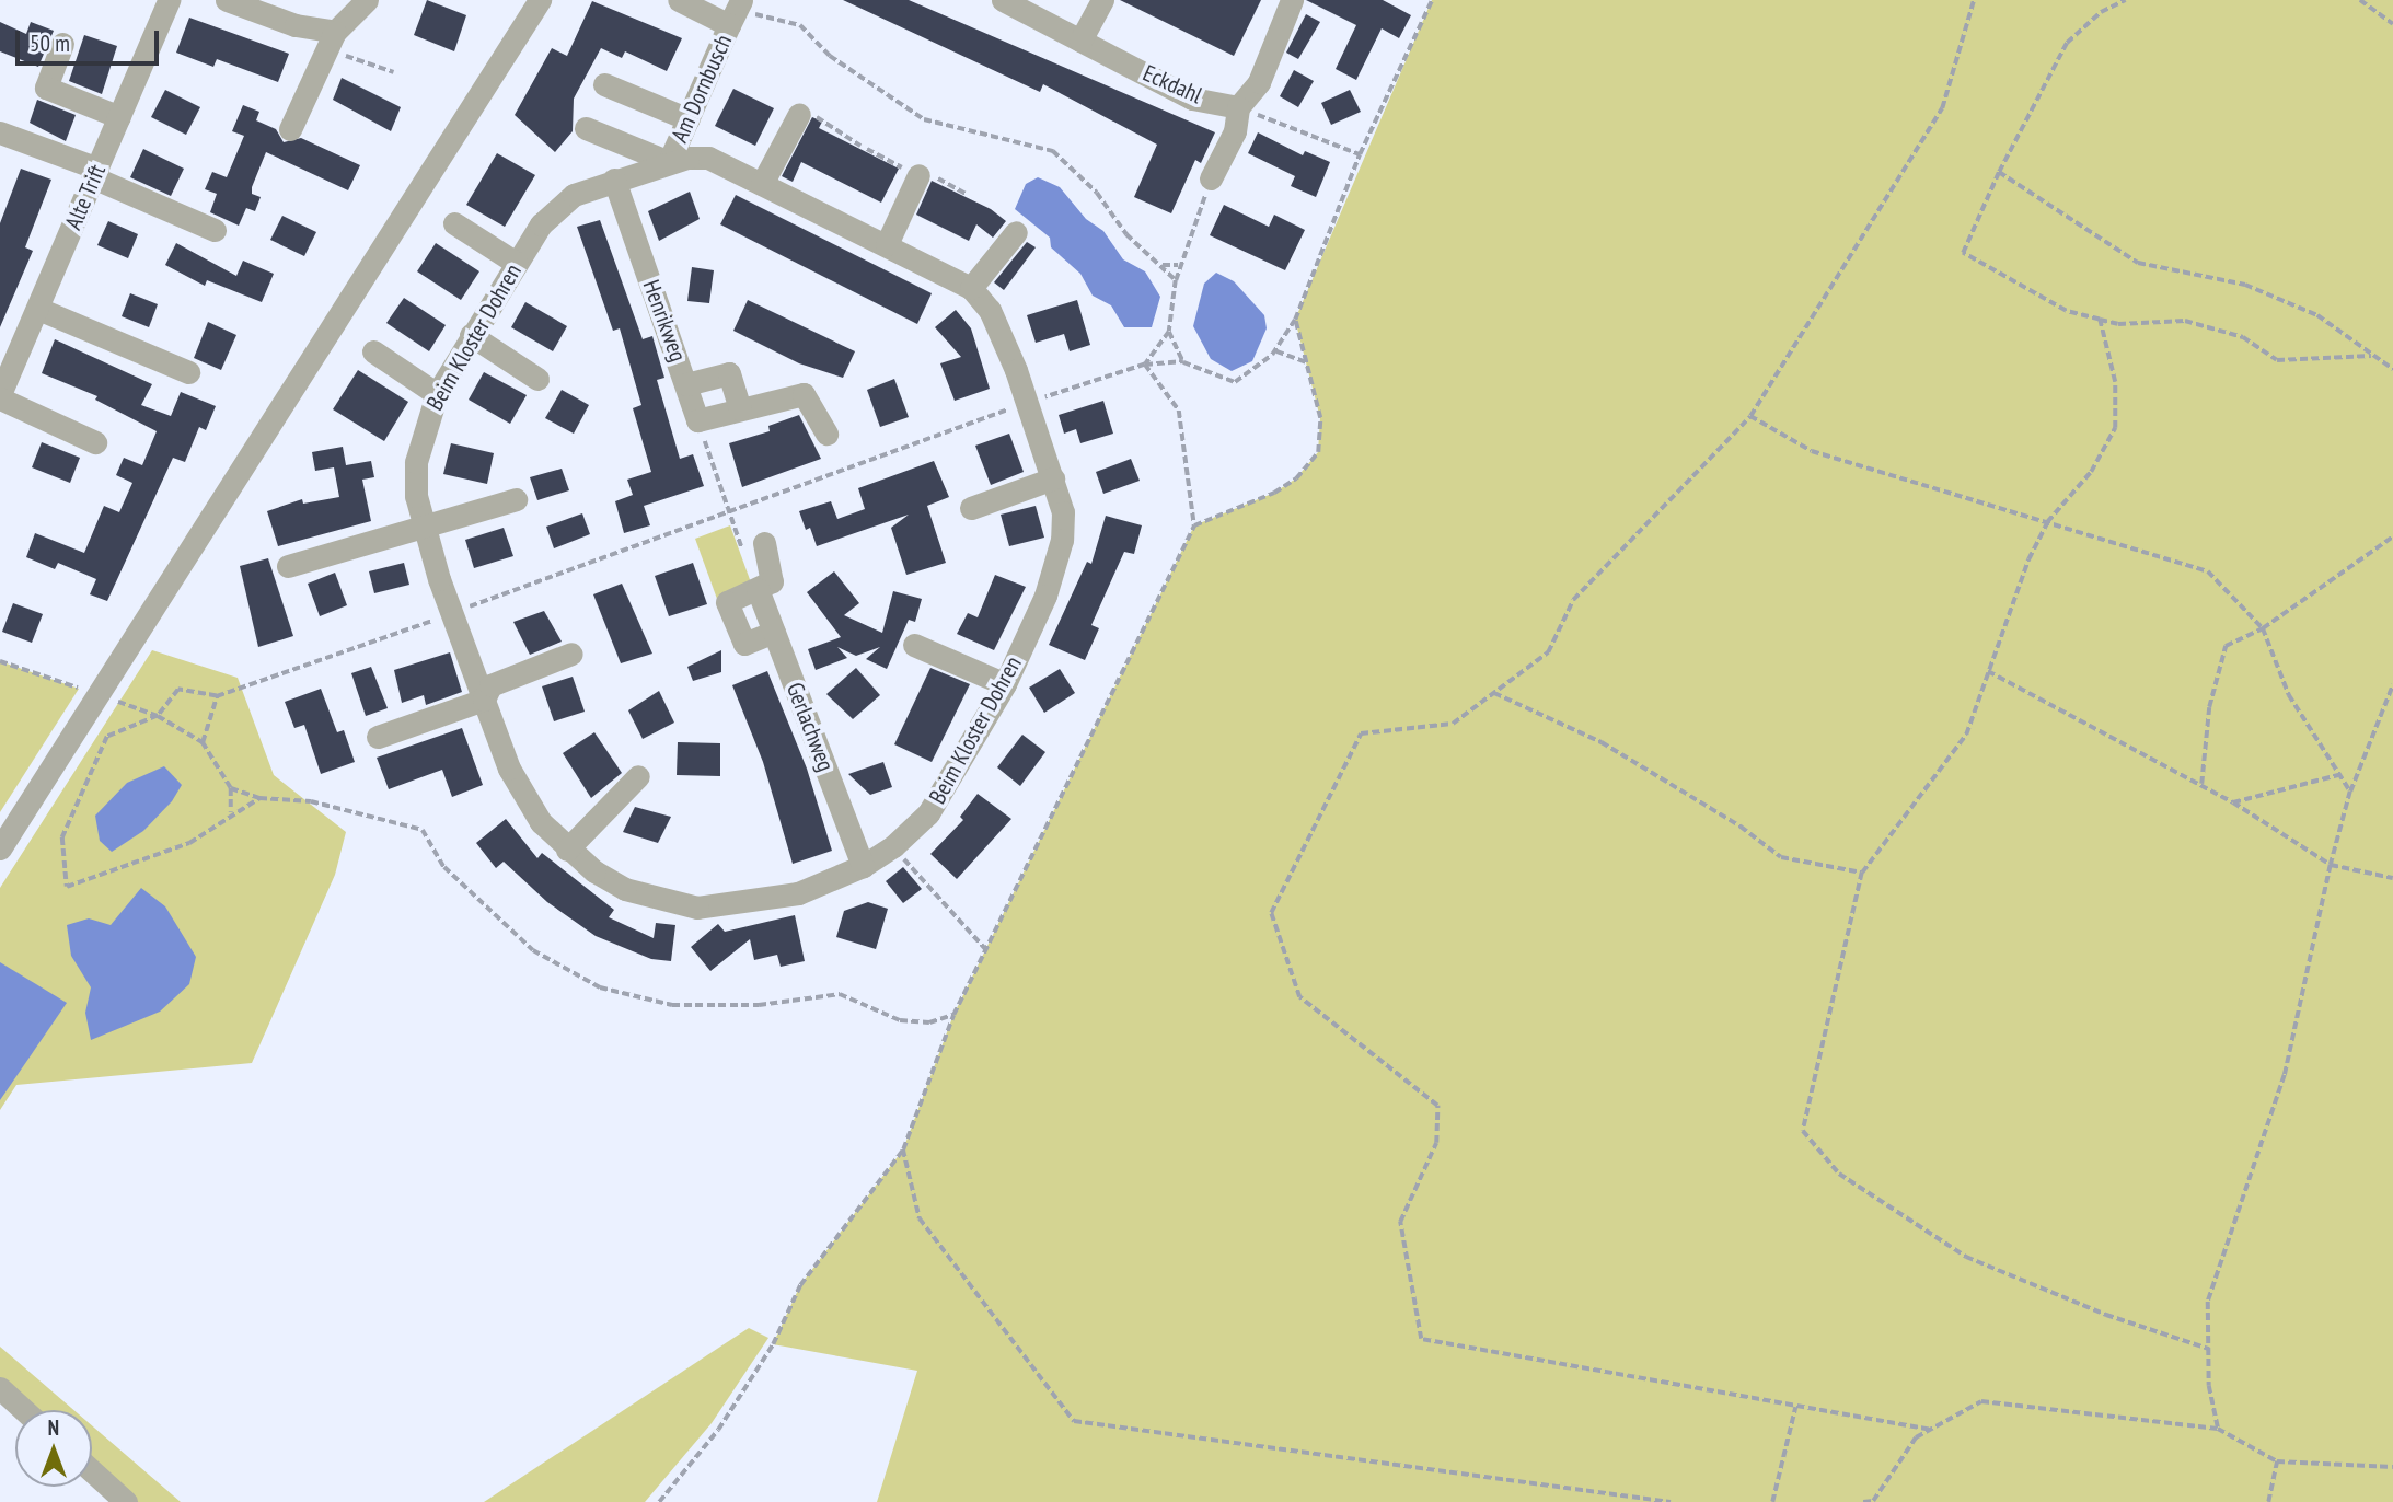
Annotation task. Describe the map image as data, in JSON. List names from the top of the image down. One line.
{"streets":{"street":["Eckdahl","Am Dornbusch","Alte Trift","Henrikweg","Beim Kloster Dohren","Gerlachweg"]},"crossings":[["Am Dornbusch","Beim Kloster Dohren"],["Henrikweg","Beim Kloster Dohren"],["Beim Kloster Dohren","Gerlachweg"]],"scale_bar":"50 m","north":"top"}
